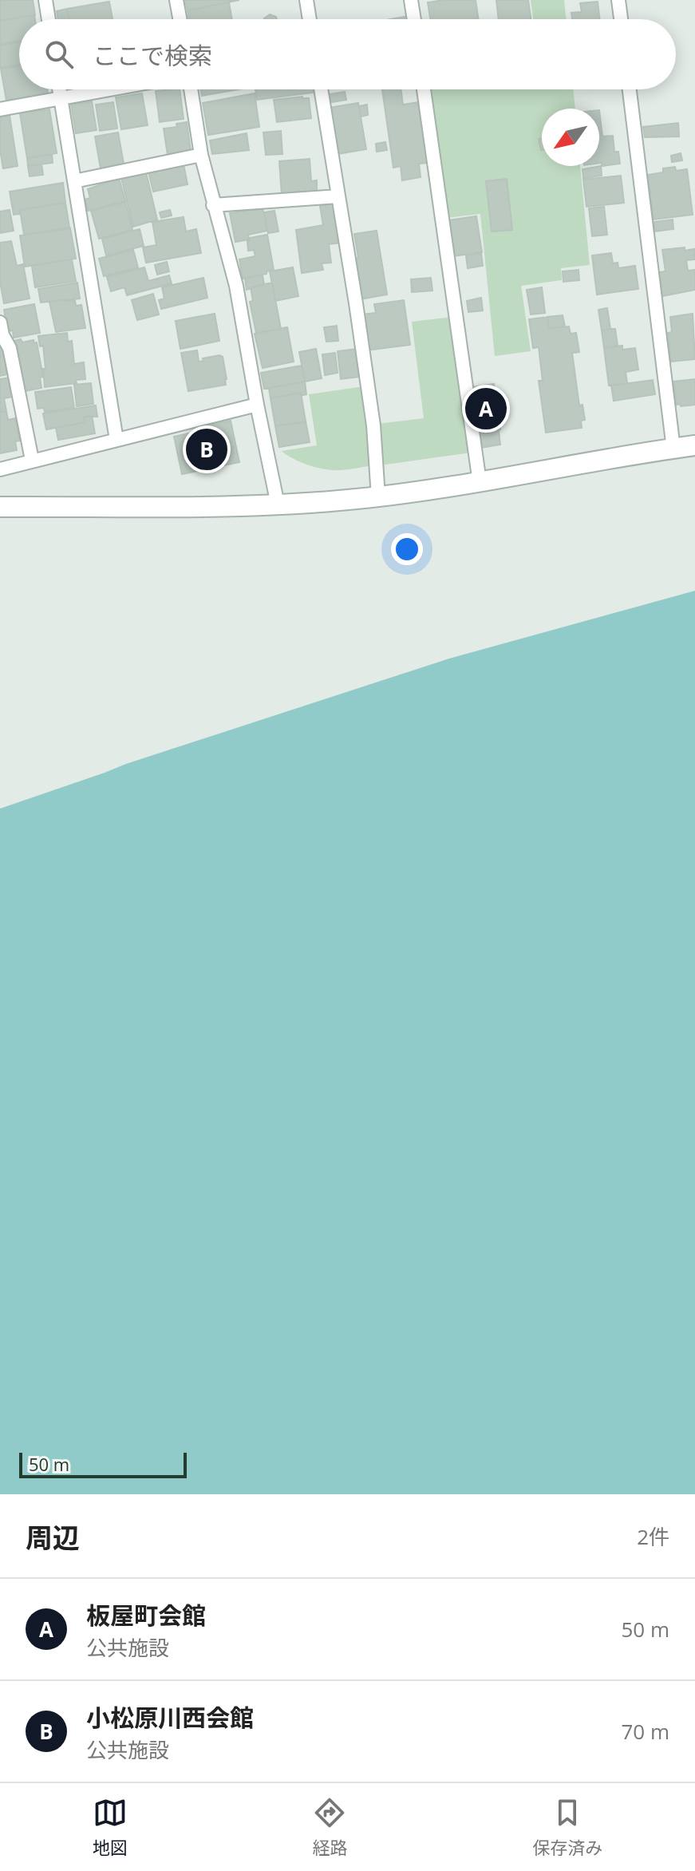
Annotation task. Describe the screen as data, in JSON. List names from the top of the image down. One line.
{"scale_bar":"50 m","north":"bottom left","page":{"search":"ここで検索","pins":["A","B"],"scale":"50 m","heading":["周辺","2件"],"list":[{"mark":"A","name":"板屋町会館","note":"公共施設","value":"50 m"},{"mark":"B","name":"小松原川西会館","note":"公共施設","value":"70 m"}],"nav":["地図","経路","保存済み"]}}
